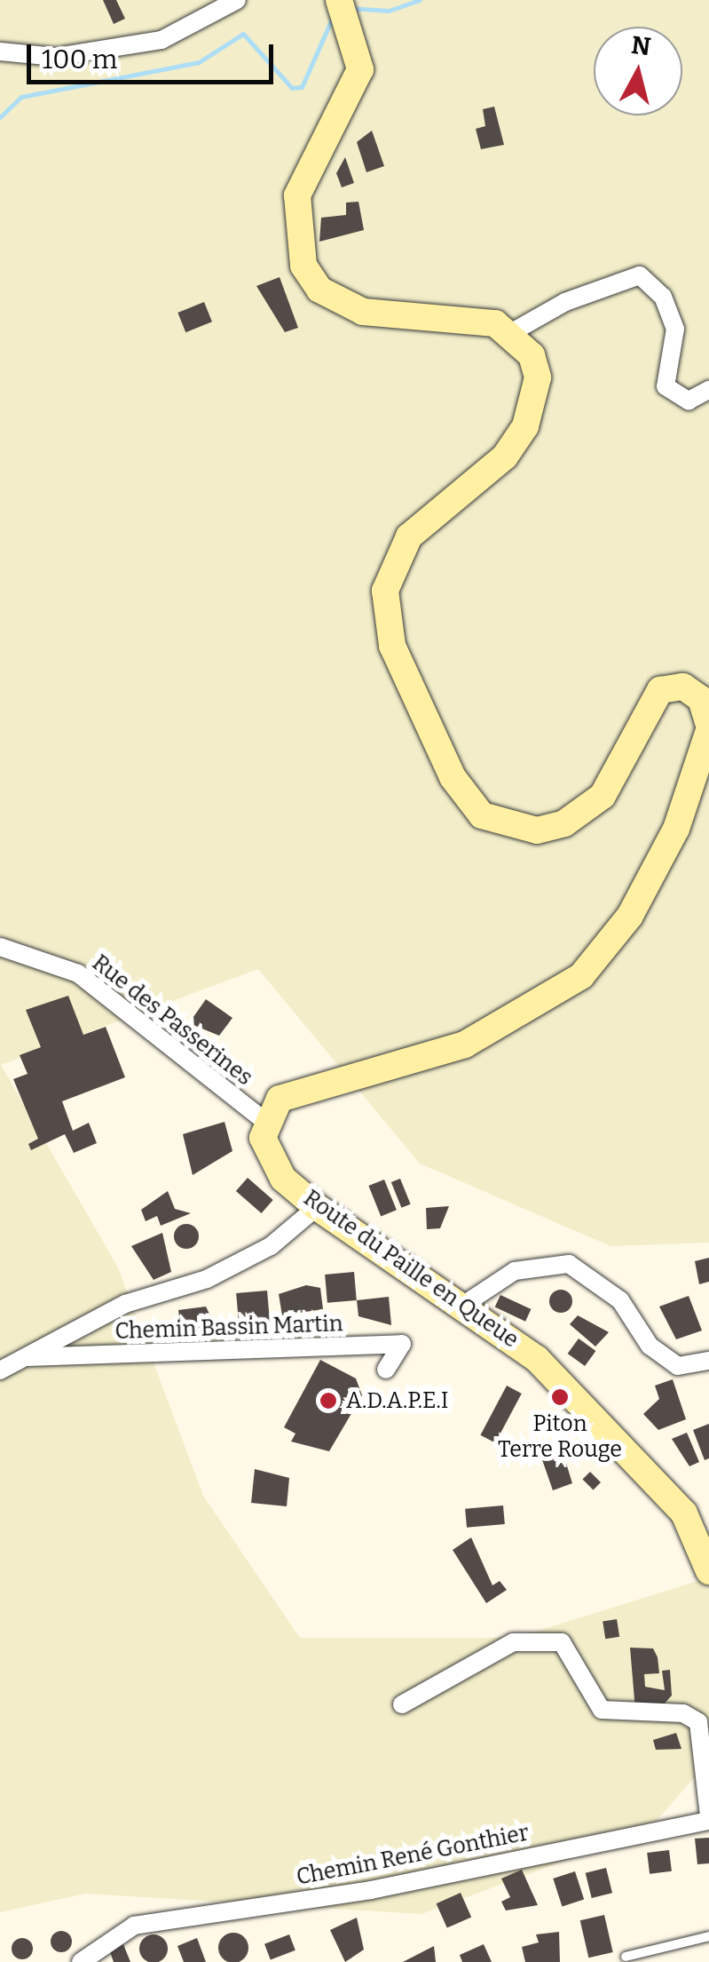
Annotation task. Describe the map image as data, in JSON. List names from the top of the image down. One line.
{"streets":{"main road":["Route du Paille en Queue"],"street":["Rue des Passerines","Chemin Bassin Martin","Chemin René Gonthier"]},"crossings":[["Rue des Passerines","Route du Paille en Queue"],["Route du Paille en Queue","Chemin Bassin Martin"]],"places":["Piton Terre Rouge","A.D.A.P.E.I"],"scale_bar":"100 m","north":"top"}
